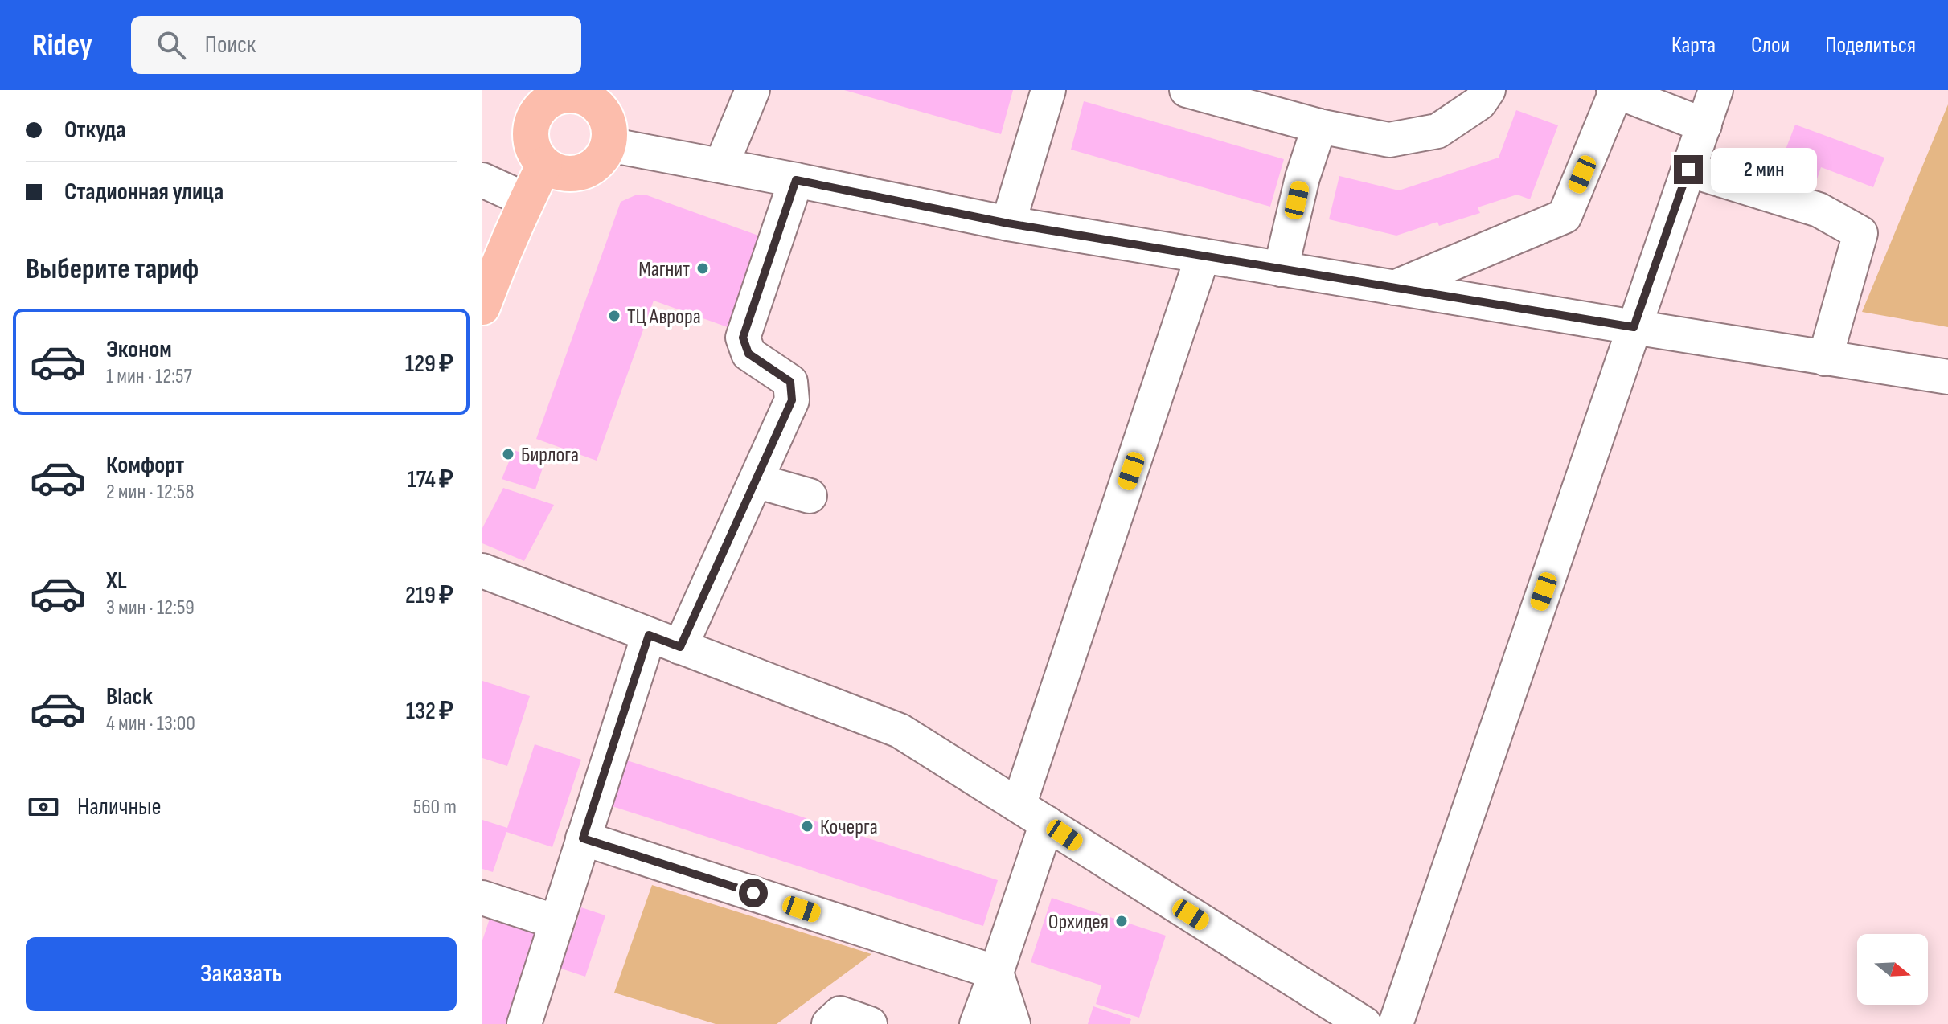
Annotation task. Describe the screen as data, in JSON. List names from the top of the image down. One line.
{"places":["Магнит","ТЦ Аврора","Бирлога","Кочерга","Орхидея"],"north":"right","page":{"header":"Ridey","search":"Поиск","nav":["Карта","Слои","Поделиться"],"banner":["Откуда","Стадионная улица"],"bubble":"2 мин","heading":"Выберите тариф","list":[{"name":"Эконом","note":"1 мин · 12:57","value":"129 ₽"},{"name":"Комфорт","note":"2 мин · 12:58","value":"174 ₽"},{"name":"XL","note":"3 мин · 12:59","value":"219 ₽"},{"name":"Black","note":"4 мин · 13:00","value":"132 ₽"}],"pay":["Наличные","560 m"],"buttons":"Заказать"}}
